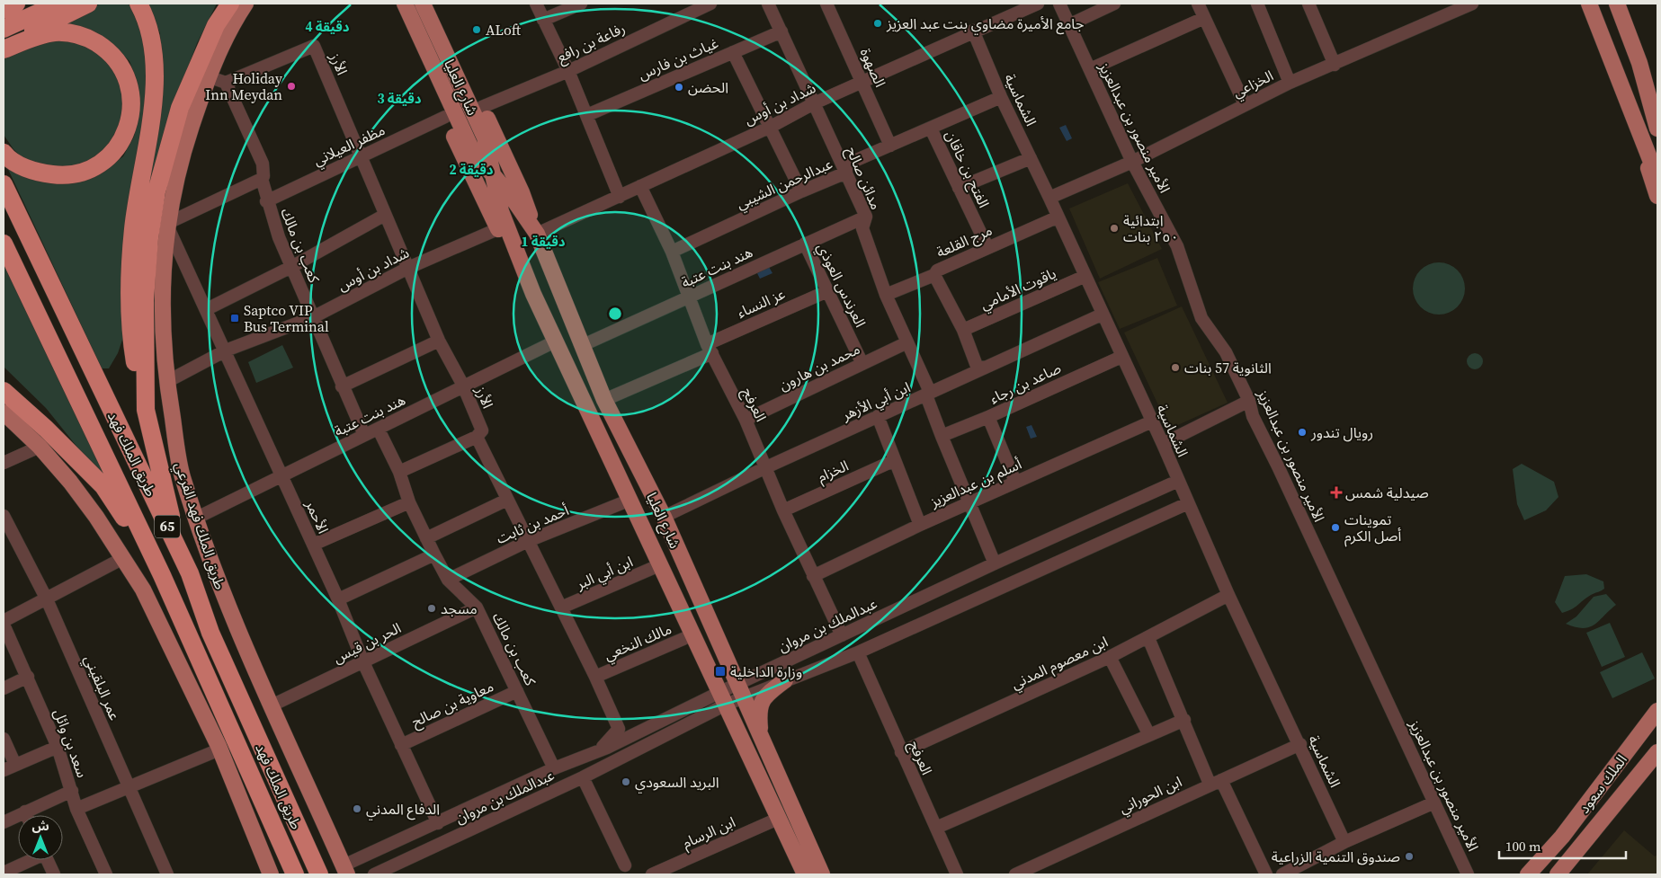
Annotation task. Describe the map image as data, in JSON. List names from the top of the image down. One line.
{"streets":{"highway":["طريق الملك فهد","65"],"main road":["شارع العليا","طريق الملك فهد الفرعي","الملك سعود"],"street":["رفاعة بن رافع","غياث بن فارس","الأرز","الصهوة","الخزاعي","الشماسية","شداد بن أوس","الأمير منصور بن عبدالعزيز","مظفر العيلاني","الفتح بن خاقان","مدائن صالح","عبدالرحمن الشيبي","مرج القلعة","كعب بن مالك","هند بنت عتبة","العرندس العوذي","ياقوت الأمامي","عز النساء","محمد بن هارون","صاعد بن رجاء","ابن أبي الأزهر","العرفج","الخزام","أسلم بن عبدالعزيز","الأحمر","أحمد بن ثابت","ابن أبي البر","عبدالملك بن مروان","مالك النخعي","الحر بن قيس","ابن معصوم المدني","عمر البلقيني","معاوية بن صالح","سعد بن وائل","ابن الحوراني","ابن الرسام"]},"crossings":[["غياث بن فارس","مدائن صالح"],["الأرز","شداد بن أوس"],["الأرز","مظفر العيلاني"],["الأرز","كعب بن مالك"],["الأرز","هند بنت عتبة"],["الأرز","أحمد بن ثابت"],["الأرز","ابن أبي البر"],["الأرز","عبدالملك بن مروان"],["الأرز","مالك النخعي"],["الصهوة","شداد بن أوس"],["الصهوة","عبدالرحمن الشيبي"],["الخزاعي","الشماسية"],["الخزاعي","الأمير منصور بن عبدالعزيز"],["شارع العليا","شداد بن أوس"],["شارع العليا","هند بنت عتبة"],["شارع العليا","عز النساء"],["شارع العليا","ابن أبي الأزهر"],["شارع العليا","أحمد بن ثابت"],["شارع العليا","ابن أبي البر"],["شارع العليا","عبدالملك بن مروان"],["شارع العليا","مالك النخعي"],["شارع العليا","ابن الرسام"],["الشماسية","شداد بن أوس"],["الشماسية","عبدالرحمن الشيبي"],["الشماسية","مرج القلعة"],["الشماسية","ياقوت الأمامي"],["الشماسية","صاعد بن رجاء"],["الشماسية","ابن أبي الأزهر"],["الشماسية","أسلم بن عبدالعزيز"],["الشماسية","عبدالملك بن مروان"],["الشماسية","ابن معصوم المدني"],["الشماسية","ابن الحوراني"],["شداد بن أوس","مدائن صالح"],["شداد بن أوس","كعب بن مالك"],["شداد بن أوس","العرفج"],["شداد بن أوس","الأحمر"],["شداد بن أوس","طريق الملك فهد الفرعي"],["مظفر العيلاني","كعب بن مالك"],["الفتح بن خاقان","عبدالرحمن الشيبي"],["الفتح بن خاقان","مرج القلعة"],["مدائن صالح","عبدالرحمن الشيبي"],["مدائن صالح","مرج القلعة"],["مدائن صالح","هند بنت عتبة"],["مدائن صالح","محمد بن هارون"],["مدائن صالح","صاعد بن رجاء"],["مدائن صالح","ابن أبي الأزهر"],["مدائن صالح","أسلم بن عبدالعزيز"],["مدائن صالح","عبدالملك بن مروان"],["عبدالرحمن الشيبي","العرفج"],["كعب بن مالك","هند بنت عتبة"],["كعب بن مالك","أحمد بن ثابت"],["كعب بن مالك","عبدالملك بن مروان"],["كعب بن مالك","الحر بن قيس"],["كعب بن مالك","معاوية بن صالح"],["هند بنت عتبة","العرندس العوذي"],["هند بنت عتبة","العرفج"],["هند بنت عتبة","الأحمر"],["هند بنت عتبة","طريق الملك فهد الفرعي"],["العرندس العوذي","عز النساء"],["العرندس العوذي","محمد بن هارون"],["عز النساء","العرفج"],["محمد بن هارون","العرفج"],["ابن أبي الأزهر","العرفج"],["العرفج","الخزام"],["العرفج","أسلم بن عبدالعزيز"],["العرفج","عبدالملك بن مروان"],["العرفج","ابن معصوم المدني"],["الأحمر","طريق الملك فهد الفرعي"],["الأحمر","عبدالملك بن مروان"],["الأحمر","الحر بن قيس"],["الأحمر","معاوية بن صالح"],["طريق الملك فهد الفرعي","عبدالملك بن مروان"],["طريق الملك فهد الفرعي","الحر بن قيس"]],"places":{"other":["جامع الأميرة مضاوي بنت عبد العزيز","ALoft","Holiday Inn Meydan","الحضن","ابتدائية ٢٥٠ بنات","الثانوية 57 بنات","رويال تندور","تموينات أصل الكرم","مسجد","البريد السعودي","الدفاع المدني","صندوق التنمية الزراعية"],"transit":["Saptco VIP Bus Terminal","وزارة الداخلية"],"health":["صيدلية شمس"]},"scale_bar":"100 m","north":"top","rings":["4 دقيقة","3 دقيقة","2 دقيقة","1 دقيقة"]}
